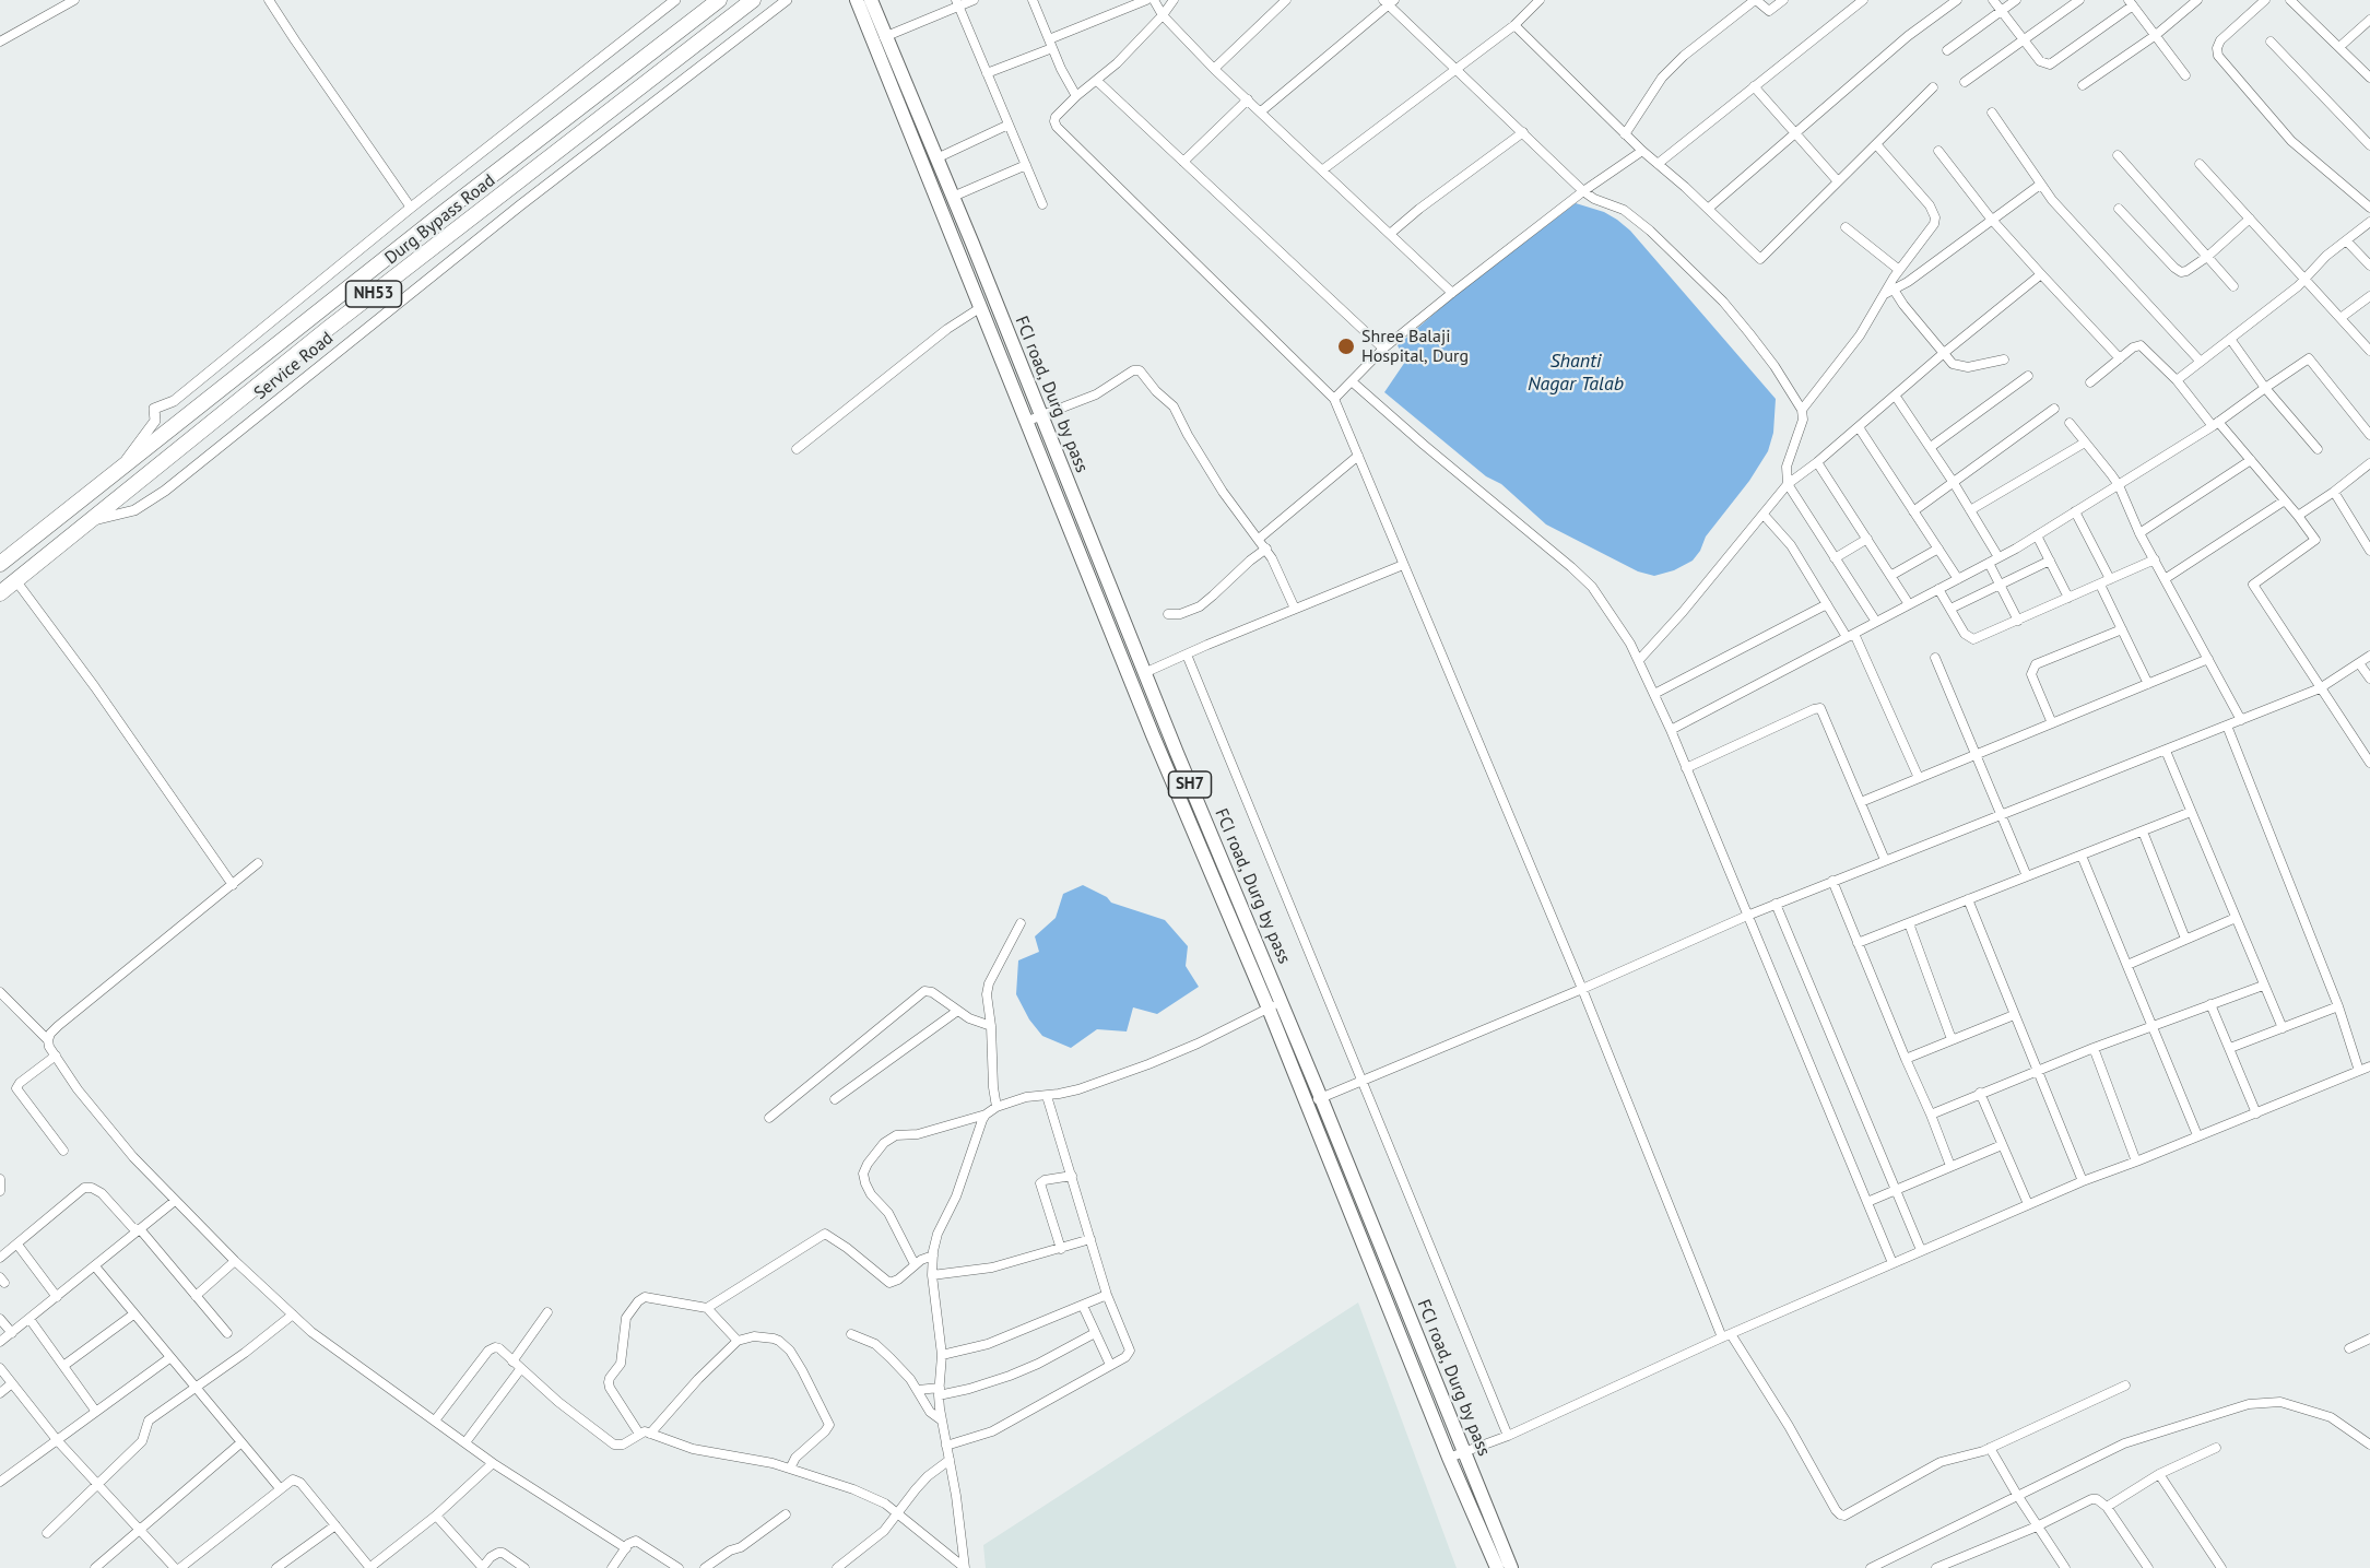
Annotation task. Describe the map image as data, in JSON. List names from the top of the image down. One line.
{"streets":{"highway":["Durg Bypass Road","NH53"],"main road":["FCI road, Durg by pass","SH7"],"street":["Service Road"]},"crossings":[["Durg Bypass Road","Service Road"]],"water":["Shanti Nagar Talab"],"places":["Shree Balaji Hospital, Durg"]}
